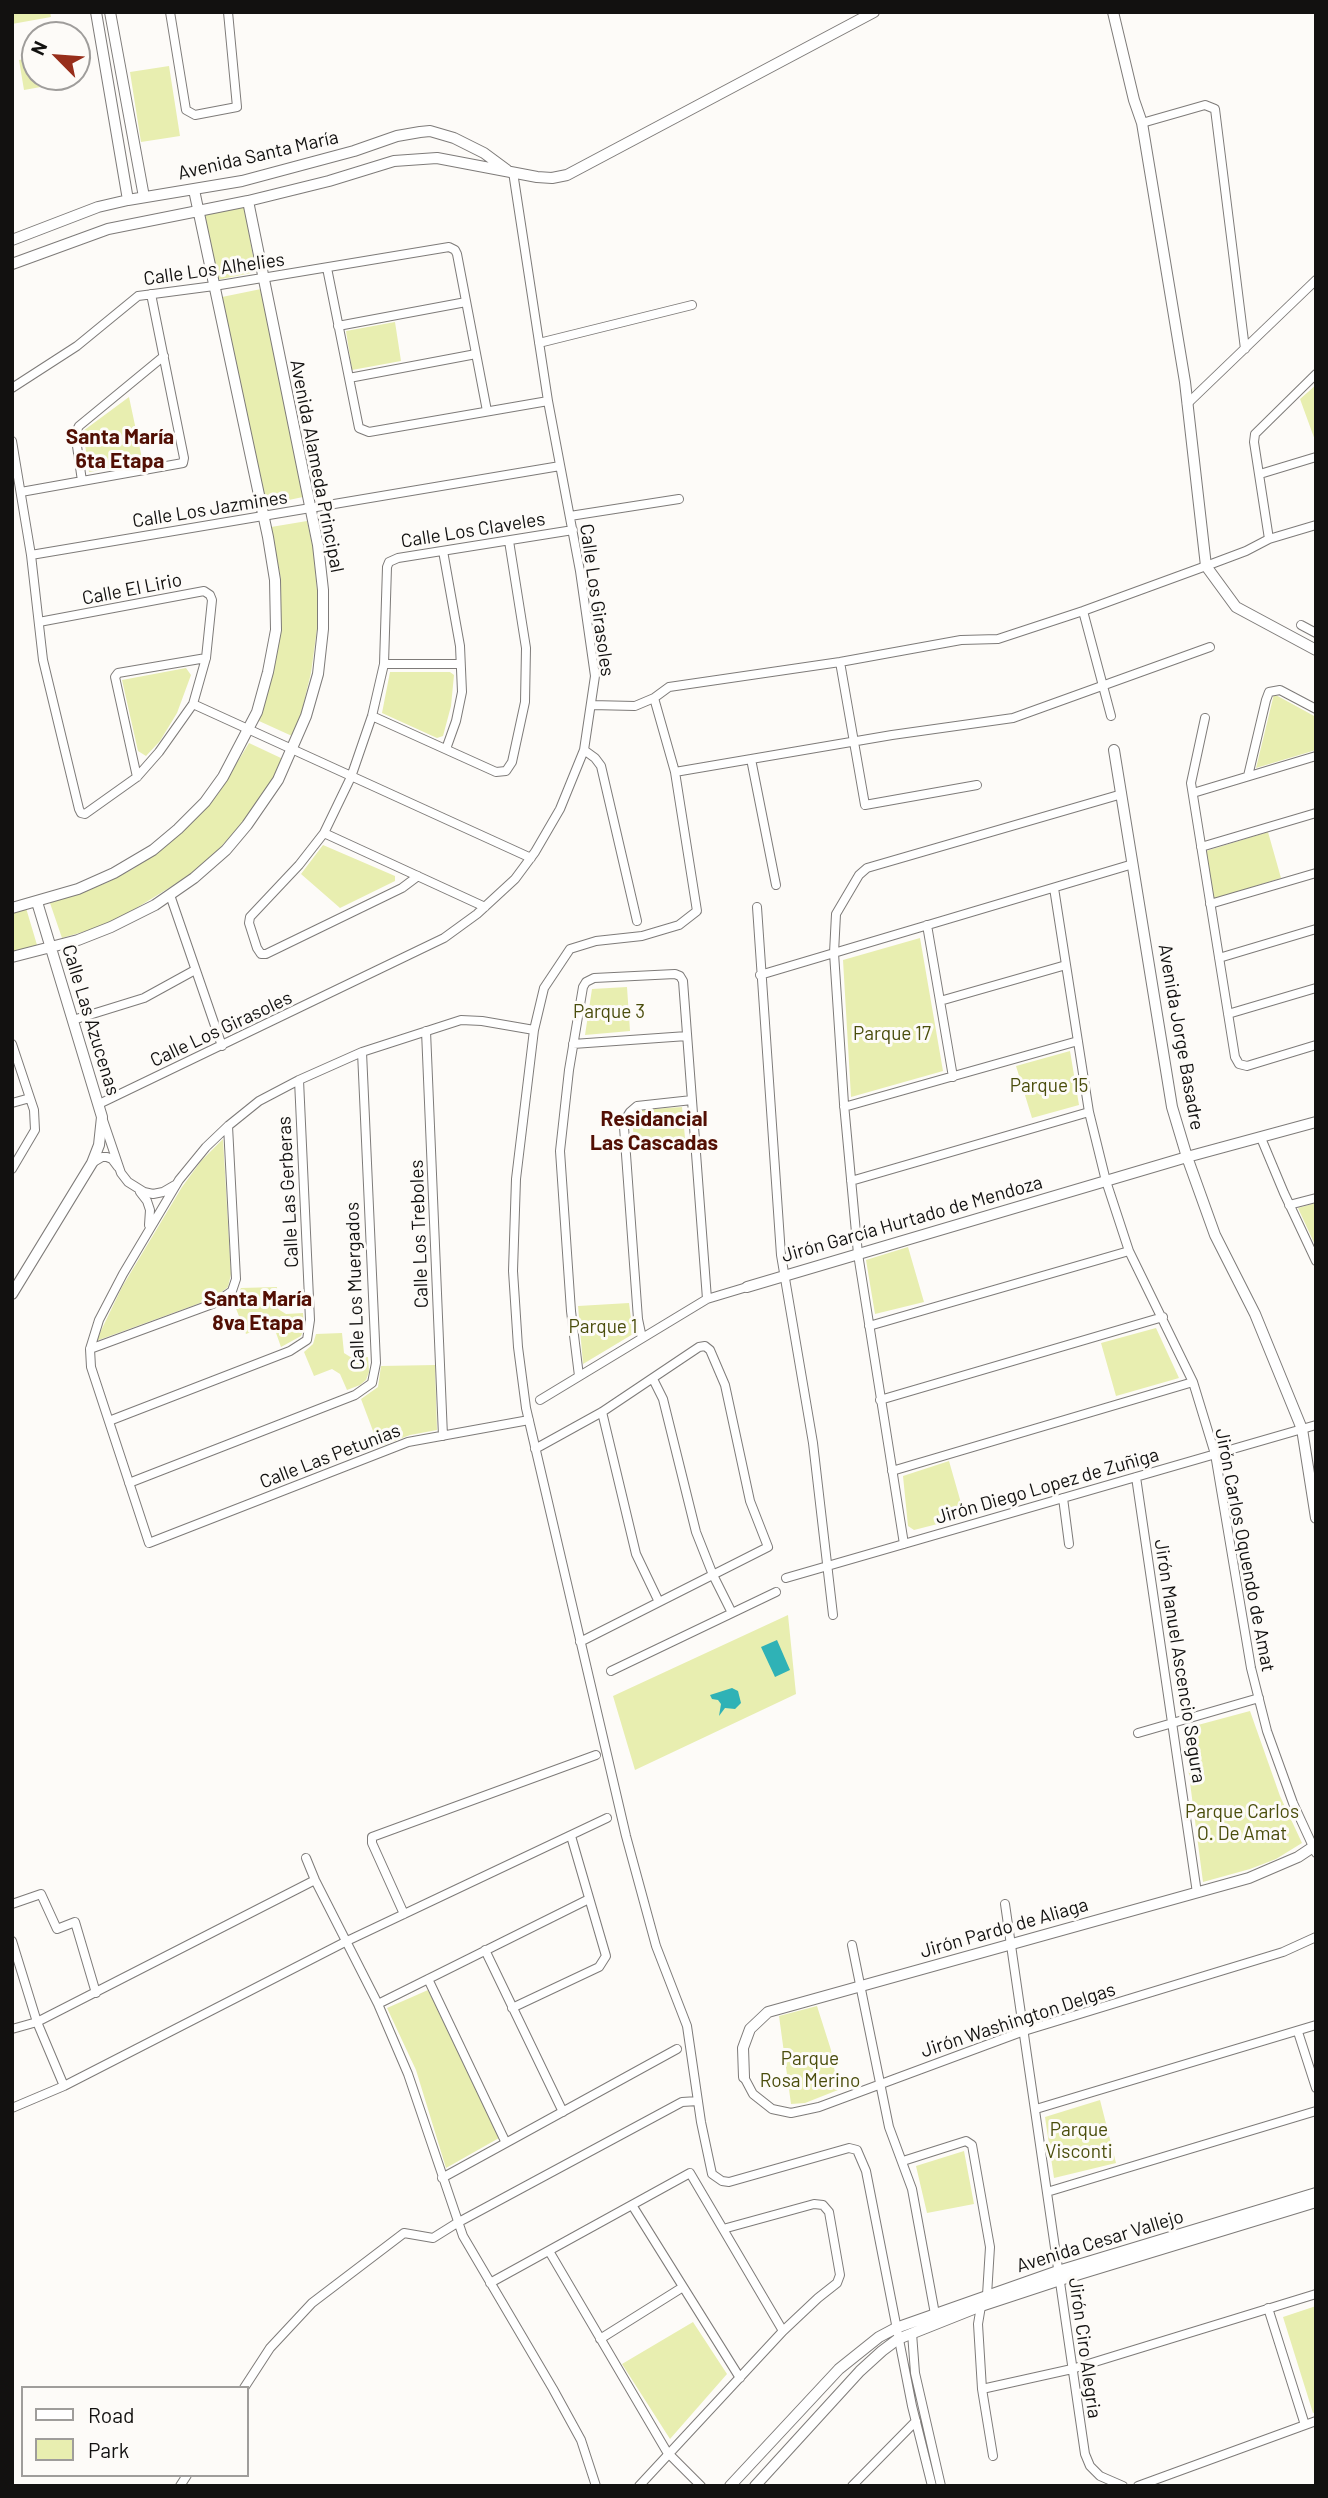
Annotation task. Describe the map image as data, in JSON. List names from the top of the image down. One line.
{"streets":{"street":["Avenida Santa María","Calle Los Alhelies","Avenida Alameda Principal","Calle Los Jazmines","Calle Los Claveles","Calle El Lirio","Calle Los Girasoles","Calle Las Azucenas","Avenida Jorge Basadre","Calle Las Gerberas","Jirón García Hurtado de Mendoza","Calle Los Treboles","Calle Los Muergados","Calle Las Petunias","Jirón Diego Lopez de Zuñiga","Jirón Carlos Oquendo de Amat","Jirón Manuel Ascencio Segura","Jirón Pardo de Aliaga","Jirón Washington Delgas","Avenida Cesar Vallejo","Jirón Ciro Alegria"]},"crossings":[["Avenida Santa María","Avenida Alameda Principal"],["Avenida Santa María","Calle Los Girasoles"],["Calle Los Alhelies","Avenida Alameda Principal"],["Avenida Alameda Principal","Calle Los Jazmines"],["Avenida Alameda Principal","Calle Las Azucenas"],["Calle Los Jazmines","Calle Los Girasoles"],["Calle Los Claveles","Calle Los Girasoles"],["Calle Los Girasoles","Calle Las Azucenas"],["Avenida Jorge Basadre","Jirón García Hurtado de Mendoza"],["Avenida Jorge Basadre","Jirón Diego Lopez de Zuñiga"],["Jirón García Hurtado de Mendoza","Jirón Carlos Oquendo de Amat"],["Calle Los Treboles","Calle Las Petunias"],["Calle Los Muergados","Calle Las Petunias"],["Jirón Diego Lopez de Zuñiga","Jirón Carlos Oquendo de Amat"],["Jirón Diego Lopez de Zuñiga","Jirón Manuel Ascencio Segura"],["Jirón Carlos Oquendo de Amat","Jirón Pardo de Aliaga"],["Jirón Manuel Ascencio Segura","Jirón Pardo de Aliaga"],["Jirón Pardo de Aliaga","Jirón Washington Delgas"],["Jirón Pardo de Aliaga","Jirón Ciro Alegria"],["Jirón Washington Delgas","Jirón Ciro Alegria"],["Avenida Cesar Vallejo","Jirón Ciro Alegria"]],"districts":["Santa María 6ta Etapa","Residancial Las Cascadas","Santa María 8va Etapa"],"parks":["Parque 3","Parque 17","Parque 15","Parque 1","Parque Carlos O. De Amat","Parque Rosa Merino","Parque Visconti"],"legend":["Road","Park"],"north":"top left"}
